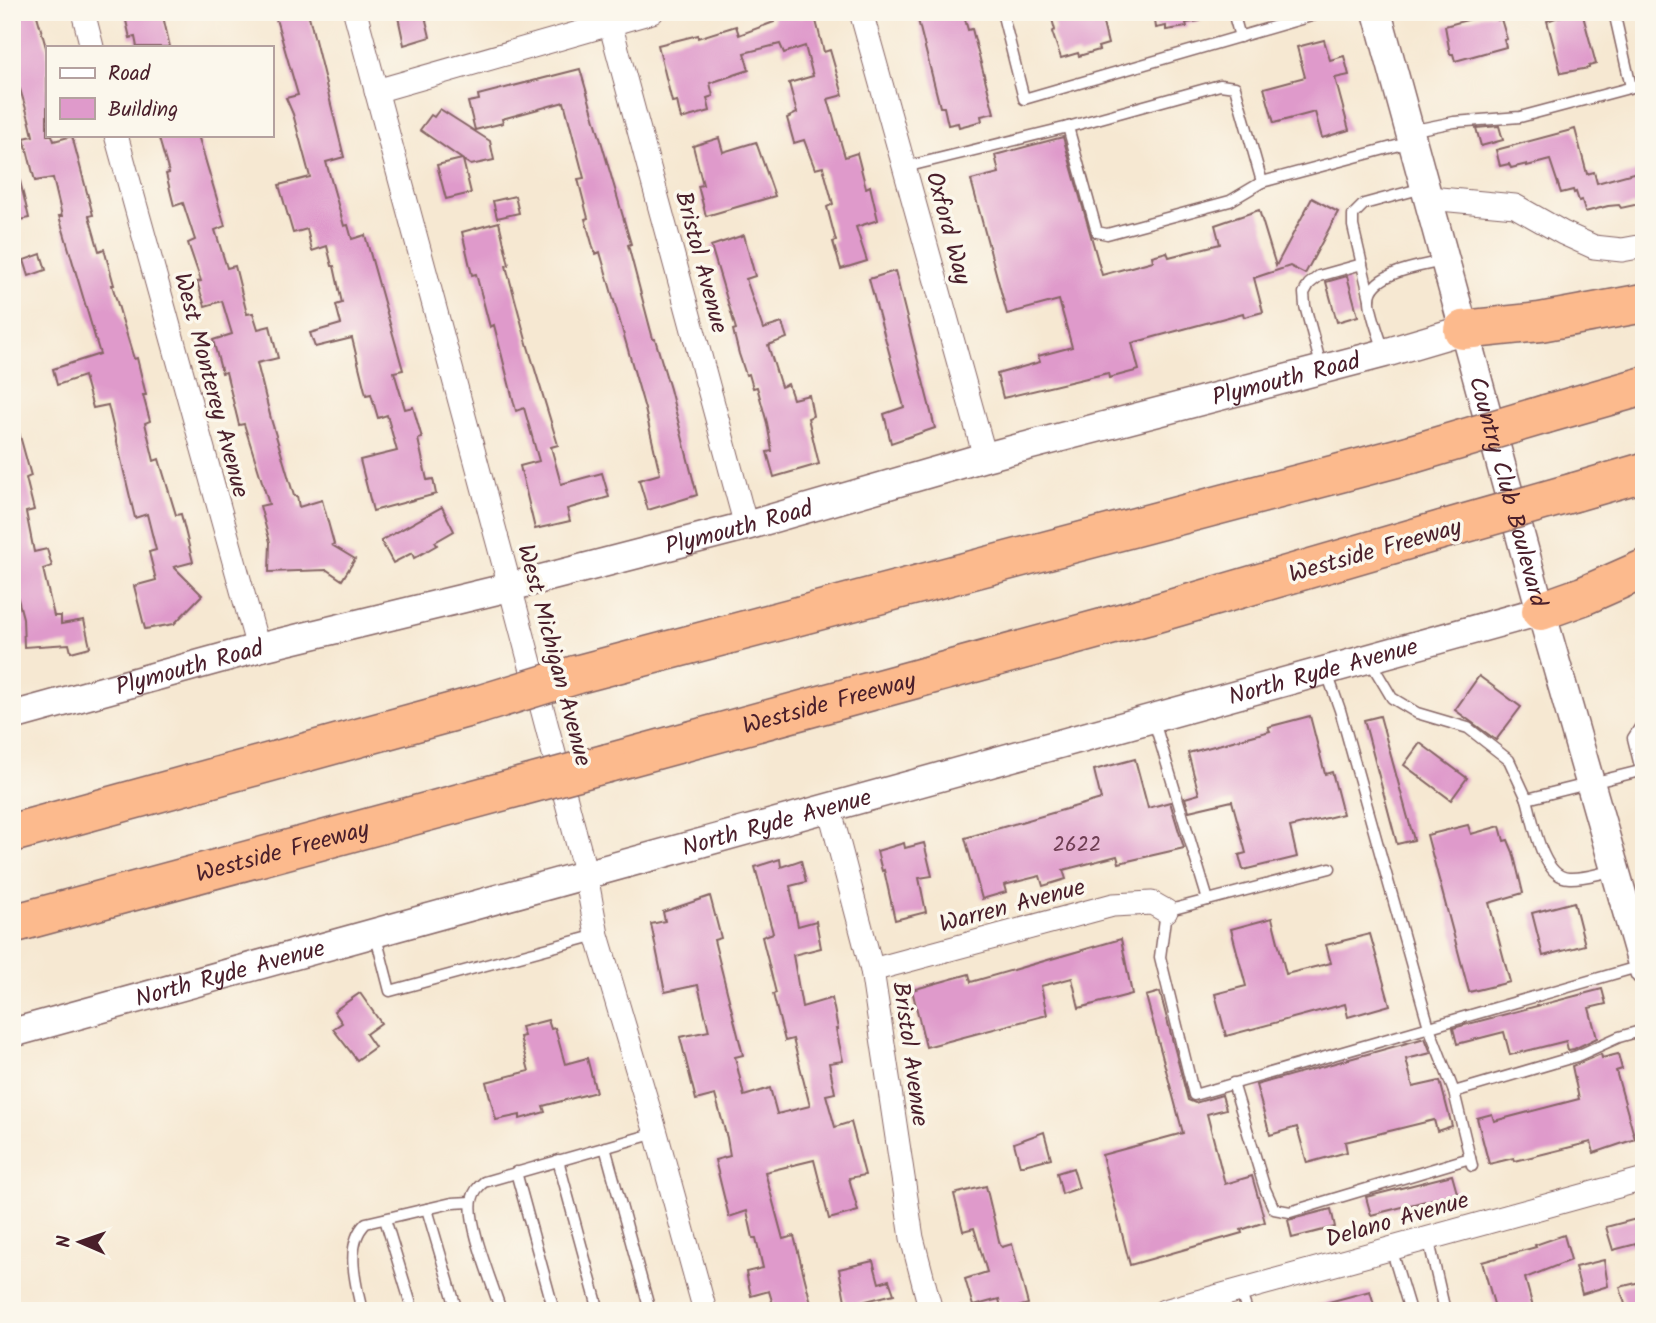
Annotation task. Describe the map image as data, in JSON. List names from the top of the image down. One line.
{"streets":{"highway":["Westside Freeway"],"street":["Oxford Way","Bristol Avenue","Plymouth Road","West Monterey Avenue","Country Club Boulevard","West Michigan Avenue","North Ryde Avenue","Warren Avenue","Delano Avenue"]},"crossings":[["Oxford Way","Plymouth Road"],["Bristol Avenue","Plymouth Road"],["Bristol Avenue","North Ryde Avenue"],["Bristol Avenue","Warren Avenue"],["Plymouth Road","West Monterey Avenue"],["Plymouth Road","Country Club Boulevard"],["Plymouth Road","West Michigan Avenue"],["Country Club Boulevard","North Ryde Avenue"],["West Michigan Avenue","North Ryde Avenue"]],"house_numbers":["2622"],"legend":["Road","Building"],"north":"left"}
